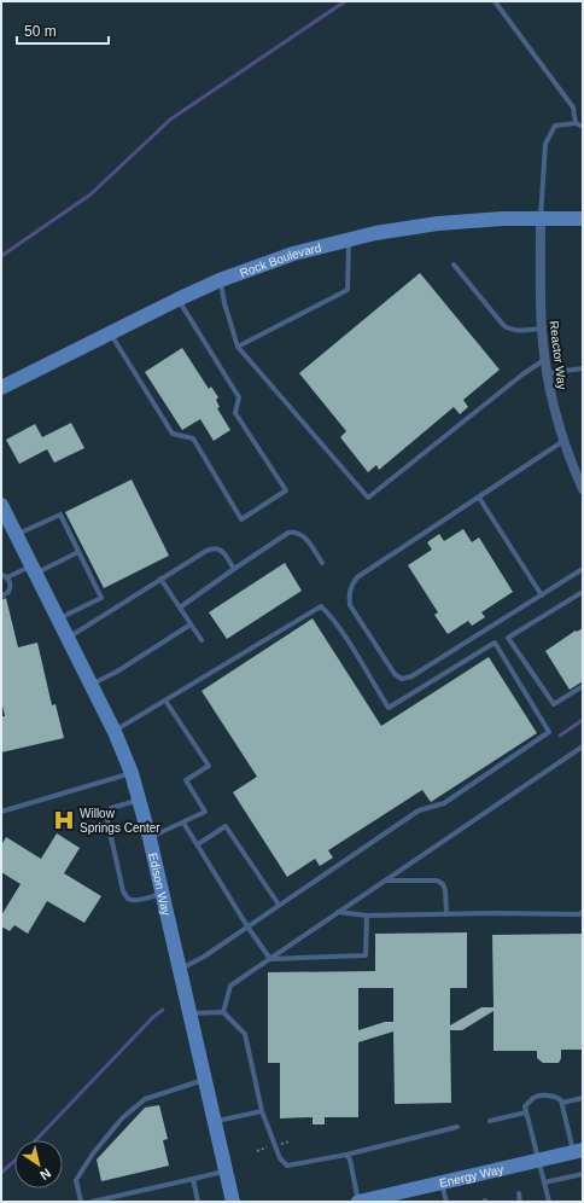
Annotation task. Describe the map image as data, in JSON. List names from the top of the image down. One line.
{"streets":{"street":["Rock Boulevard","Reactor Way","Edison Way","Energy Way"]},"crossings":[["Rock Boulevard","Reactor Way"]],"places":{"hospital":["Willow Springs Center"]},"scale_bar":"50 m","north":"bottom right"}
